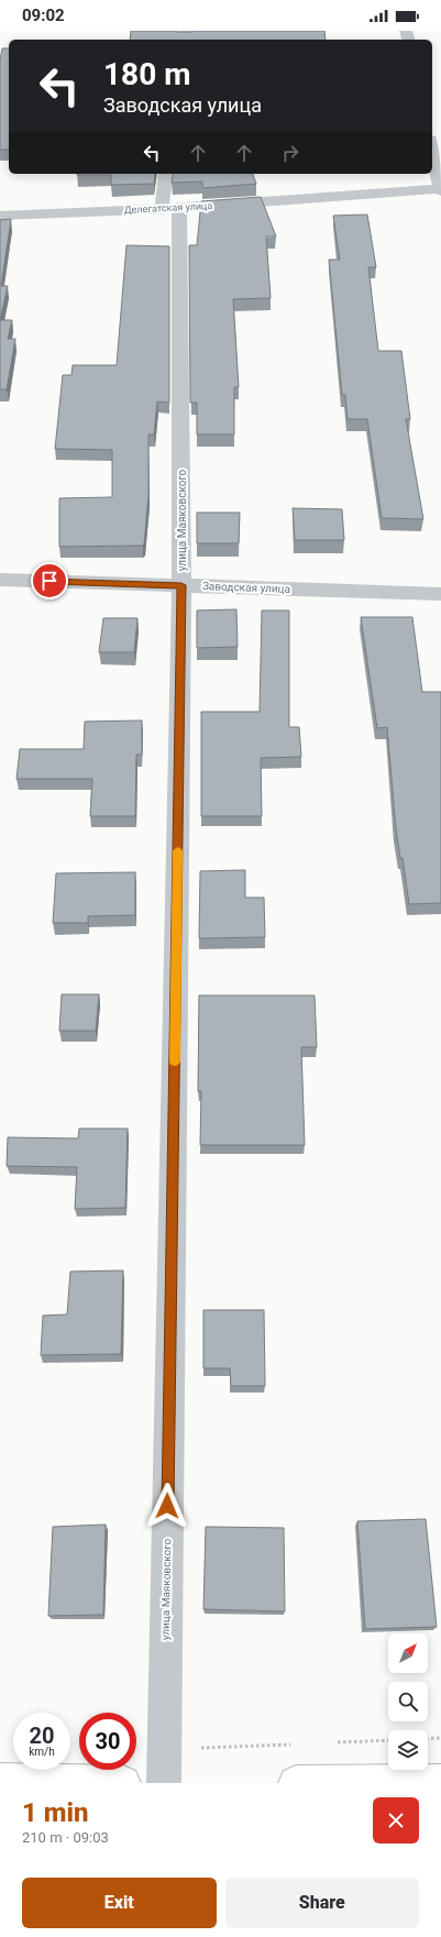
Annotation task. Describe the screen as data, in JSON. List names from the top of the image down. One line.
{"streets":{"street":["Делегатская улица","улица Маяковского","Заводская улица"]},"crossings":[["Делегатская улица","улица Маяковского"],["улица Маяковского","Заводская улица"]],"north":"top right","page":{"status":"09:02","turn":["180 m","Заводская улица"],"speed":"20 km/h","limit":"30","heading":["1 min","210 m · 09:03"],"buttons":["Exit","Share"]}}
